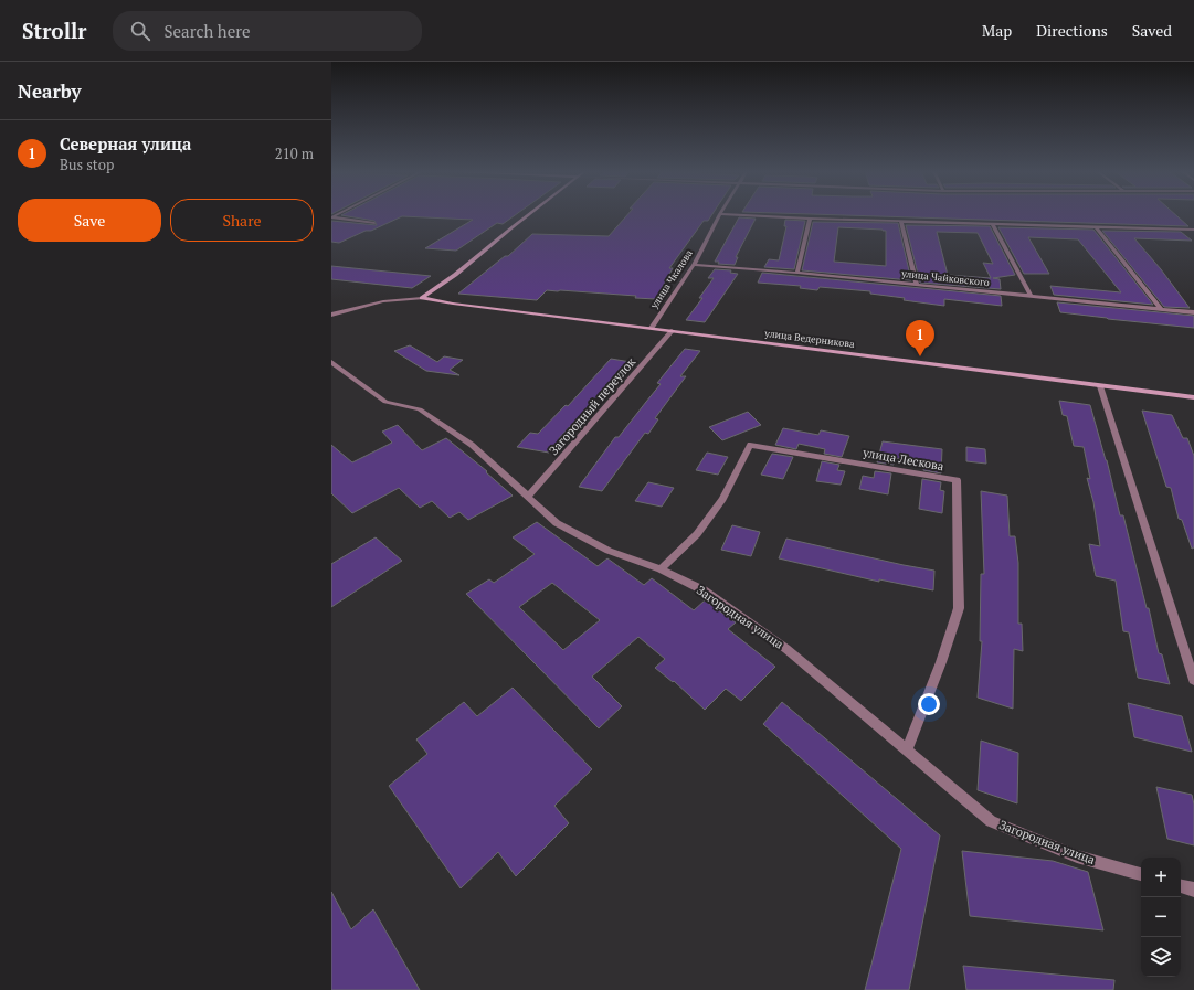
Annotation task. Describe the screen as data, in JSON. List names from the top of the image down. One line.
{"streets":{"street":["улица Чайковского","улица Чкалова","улица Ведерникова","Загородный переулок","улица Лескова","Загородная улица"]},"crossings":[["улица Чайковского","улица Чкалова"],["улица Чкалова","улица Ведерникова"],["улица Ведерникова","Загородный переулок"],["Загородный переулок","Загородная улица"],["улица Лескова","Загородная улица"]],"page":{"header":"Strollr","search":"Search here","nav":["Map","Directions","Saved"],"heading":"Nearby","list":[{"mark":"1","name":"Северная улица","note":"Bus stop","value":"210 m"}],"buttons":["Save","Share"],"pins":"1","map_buttons":["+","−"]}}
